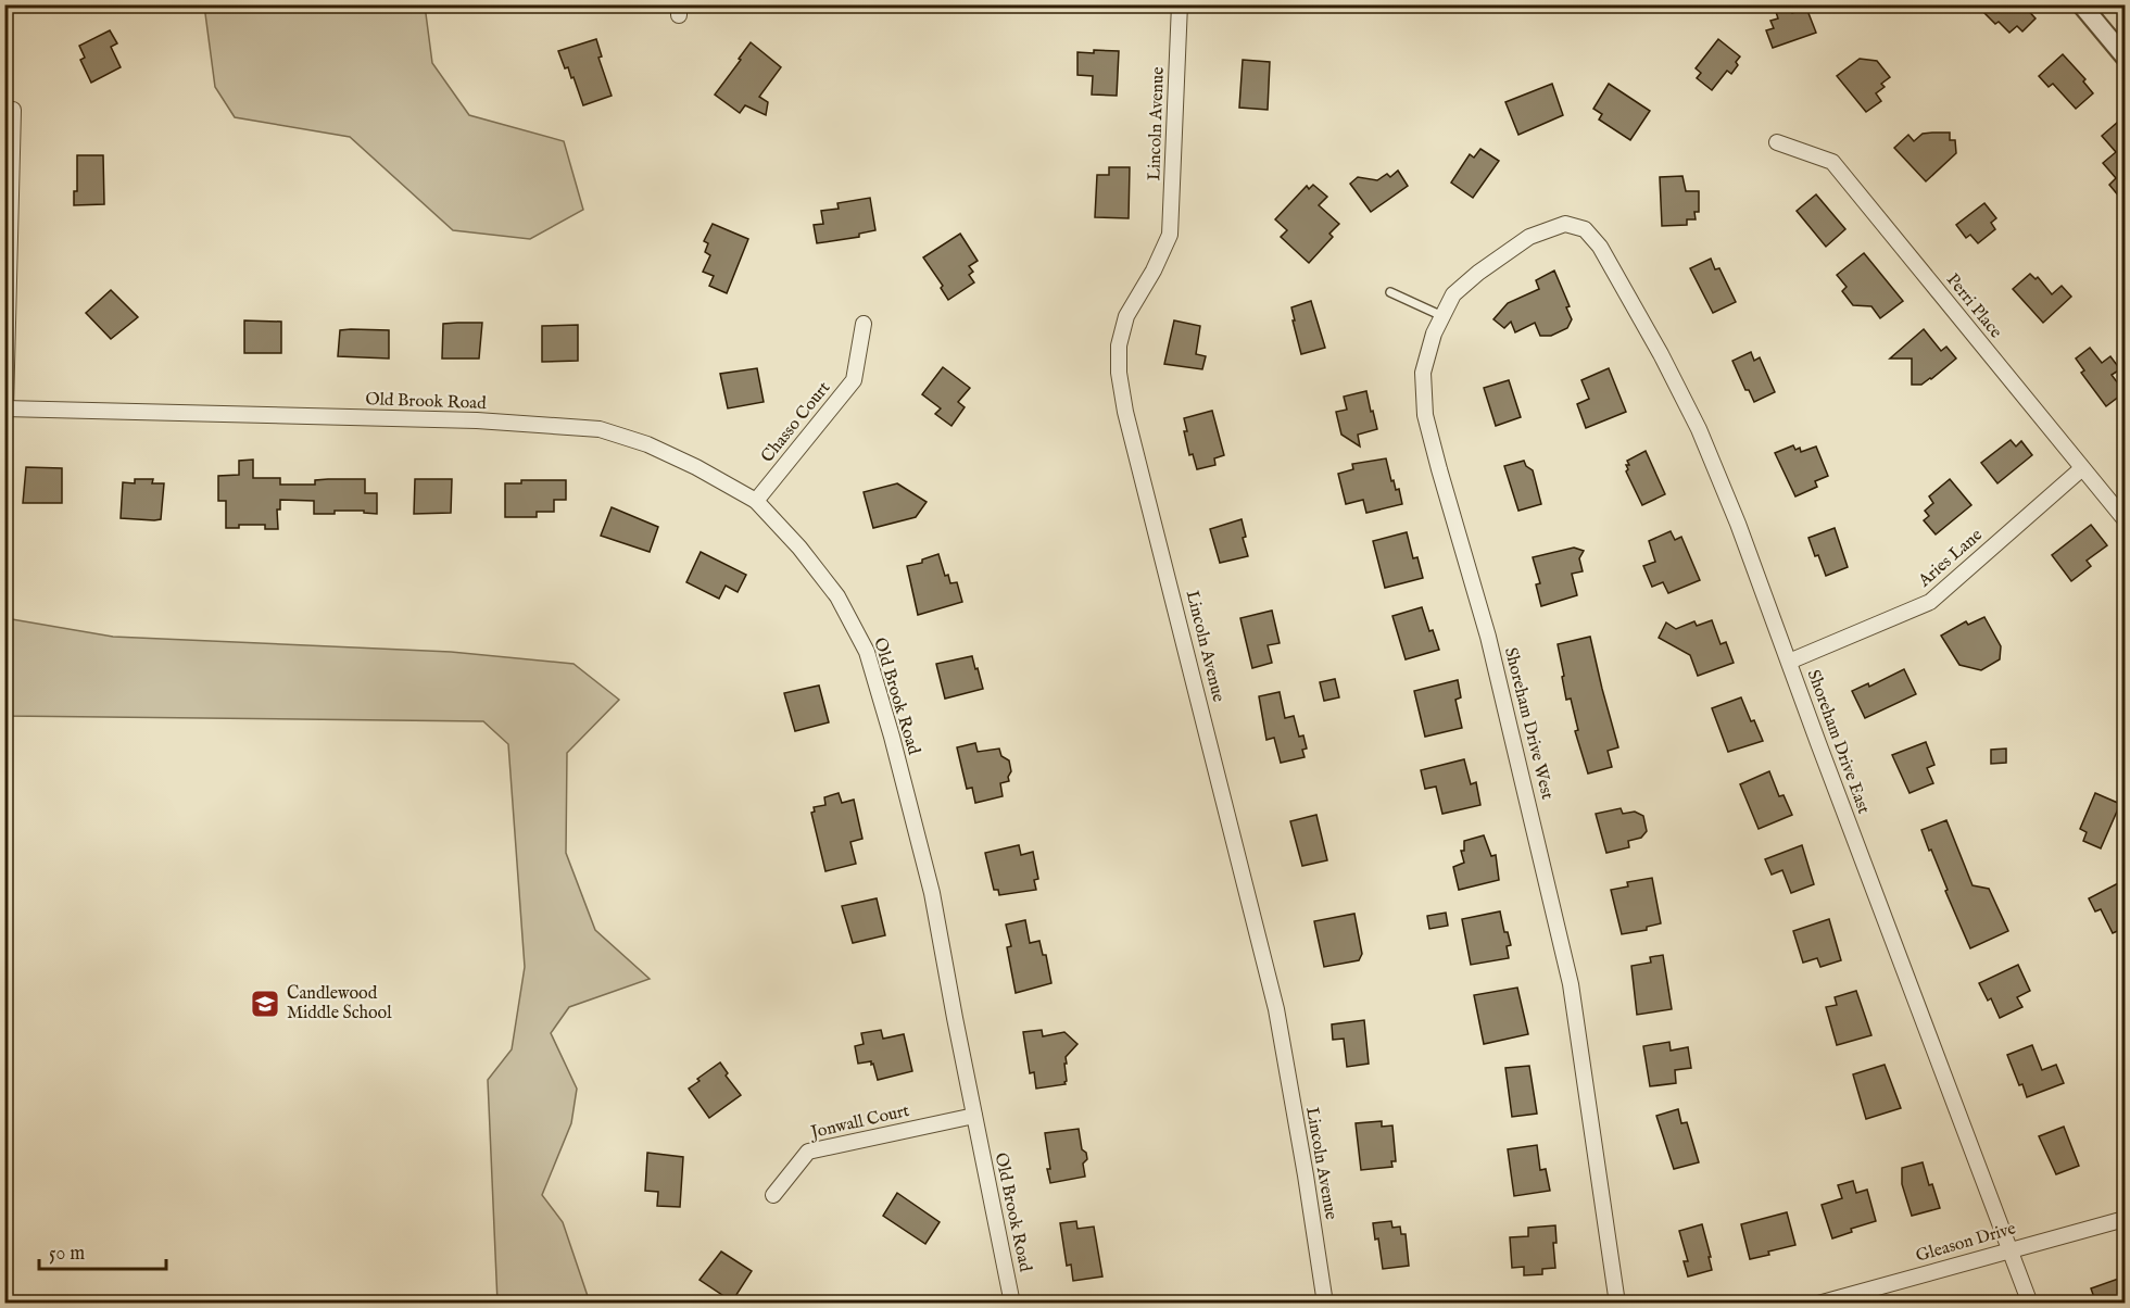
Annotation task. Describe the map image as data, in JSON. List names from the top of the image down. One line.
{"streets":{"street":["Lincoln Avenue","Perri Place","Old Brook Road","Chasso Court","Aries Lane","Shoreham Drive West","Shoreham Drive East","Jonwall Court","Gleason Drive"]},"crossings":[["Perri Place","Aries Lane"],["Old Brook Road","Chasso Court"],["Old Brook Road","Jonwall Court"],["Aries Lane","Shoreham Drive East"],["Shoreham Drive West","Shoreham Drive East"],["Shoreham Drive East","Gleason Drive"]],"places":{"school or university":["Candlewood Middle School"]},"scale_bar":"50 m"}
